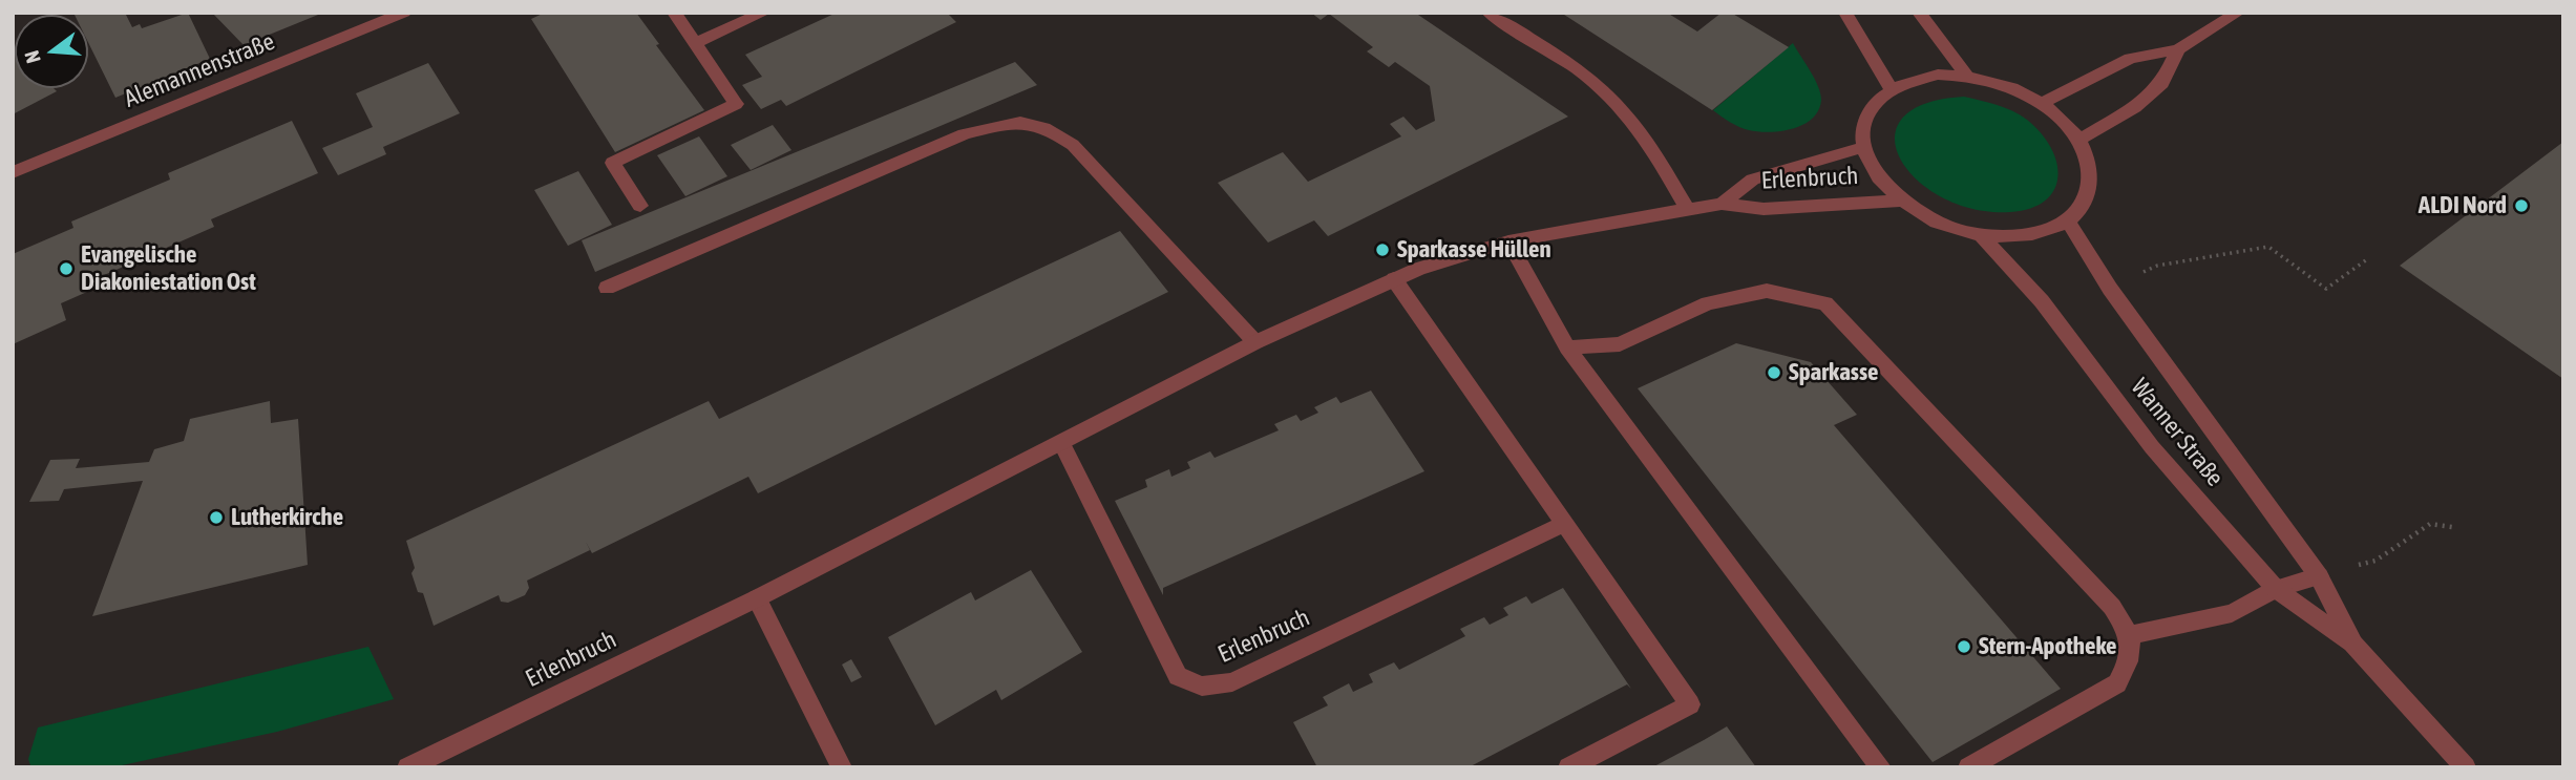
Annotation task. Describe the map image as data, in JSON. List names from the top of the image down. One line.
{"streets":{"street":["Alemannenstraße","Erlenbruch","Wanner Straße"]},"crossings":[["Erlenbruch","Wanner Straße"]],"places":["ALDI Nord","Sparkasse Hüllen","Evangelische Diakoniestation Ost","Sparkasse","Lutherkirche","Stern-Apotheke"],"north":"left"}
